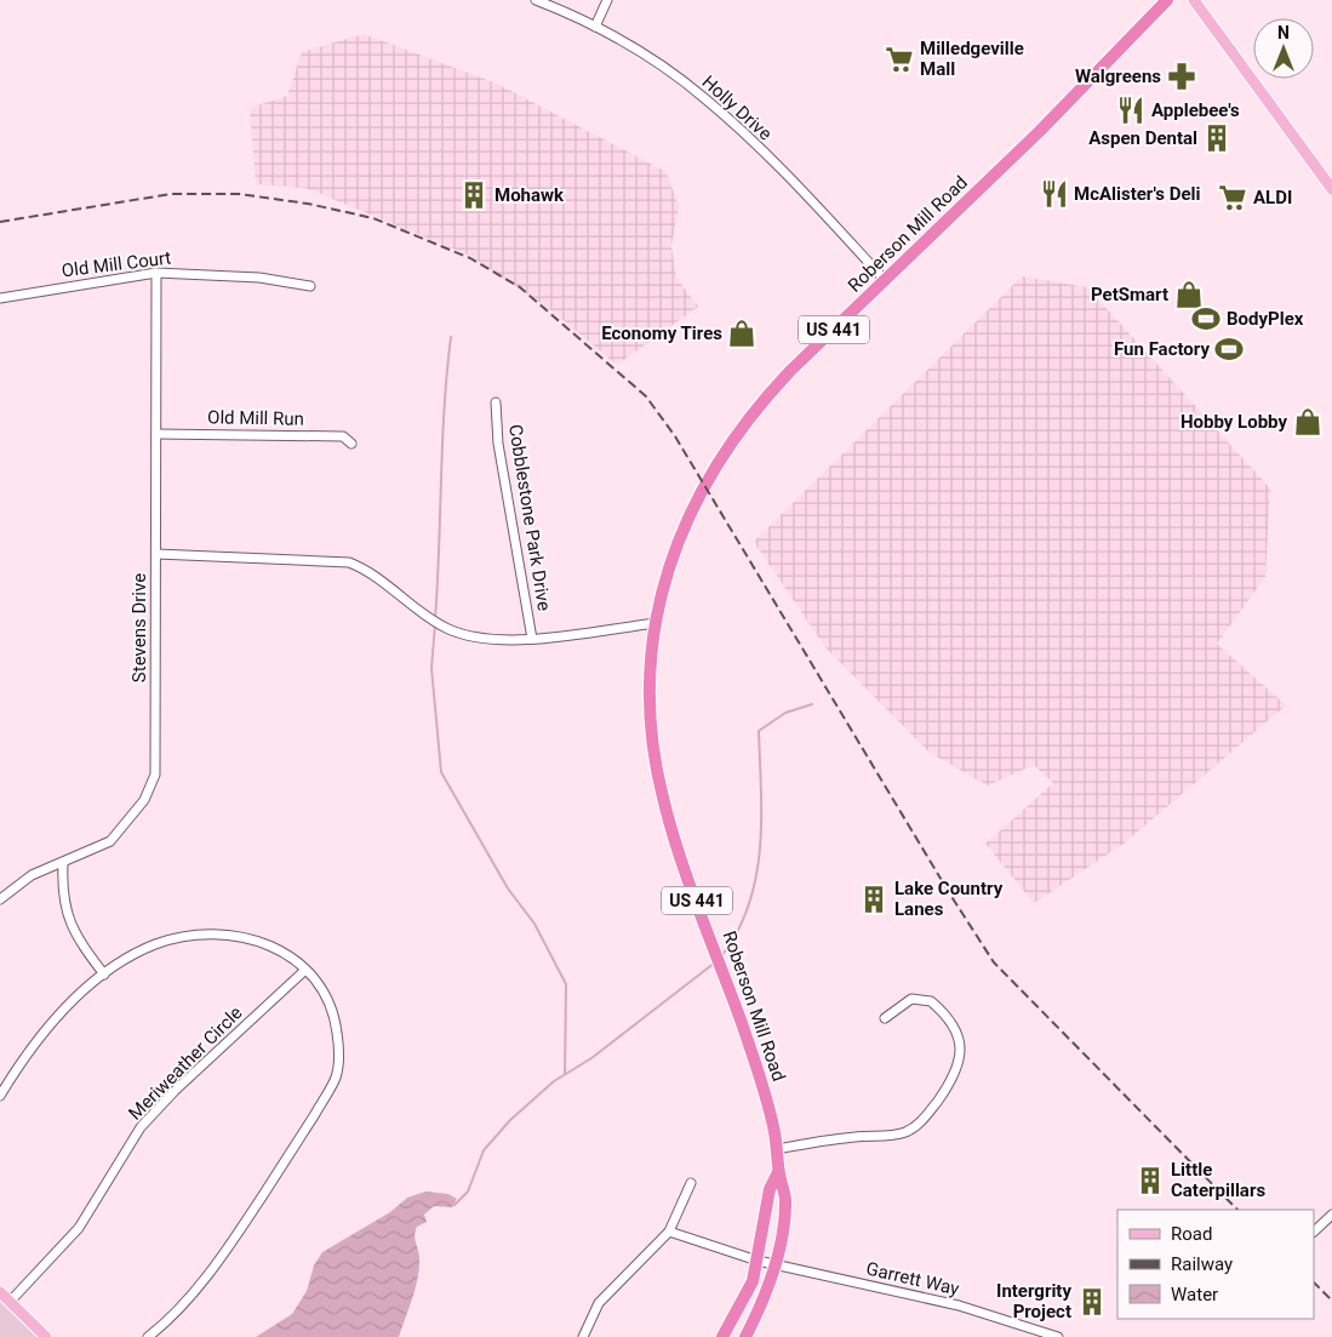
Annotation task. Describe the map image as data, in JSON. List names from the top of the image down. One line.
{"streets":{"highway":["Roberson Mill Road","US 441"],"street":["Holly Drive","Old Mill Court","Old Mill Run","Cobblestone Park Drive","Stevens Drive","Meriweather Circle","Garrett Way"]},"crossings":[["Holly Drive","Roberson Mill Road"],["Roberson Mill Road","US 441"],["Roberson Mill Road","Garrett Way"],["Old Mill Court","Stevens Drive"],["Old Mill Run","Stevens Drive"]],"places":{"supermarket":["Milledgeville Mall","ALDI"],"pharmacy":["Walgreens"],"restaurant":["Applebee's","McAlister's Deli"],"building":["Aspen Dental","Mohawk","Lake Country Lanes","Little Caterpillars","Intergrity Project"],"shop":["PetSmart","Economy Tires","Hobby Lobby"],"sports":["BodyPlex","Fun Factory"]},"legend":["Road","Railway","Water"],"north":"top"}
